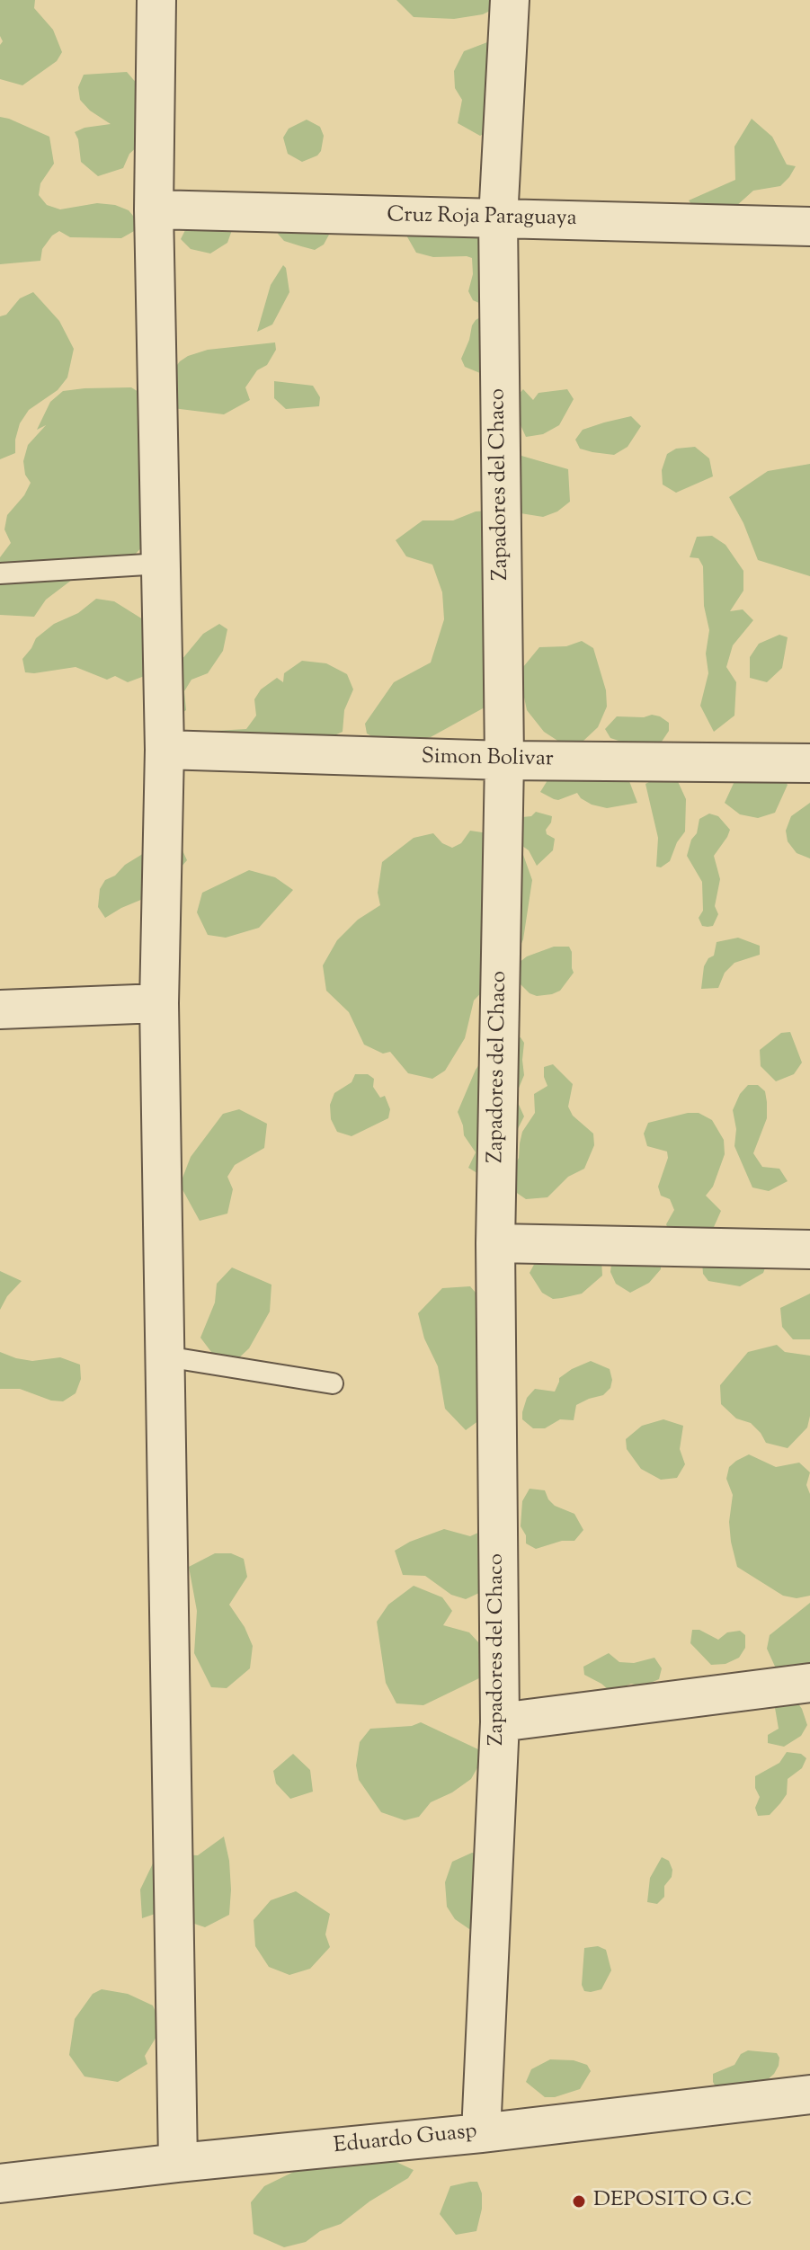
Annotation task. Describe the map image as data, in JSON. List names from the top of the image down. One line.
{"streets":{"street":["Cruz Roja Paraguaya","Zapadores del Chaco","Simon Bolivar","Eduardo Guasp"]},"crossings":[["Cruz Roja Paraguaya","Zapadores del Chaco"],["Zapadores del Chaco","Simon Bolivar"],["Zapadores del Chaco","Eduardo Guasp"]],"places":["DEPOSITO G.C"]}
